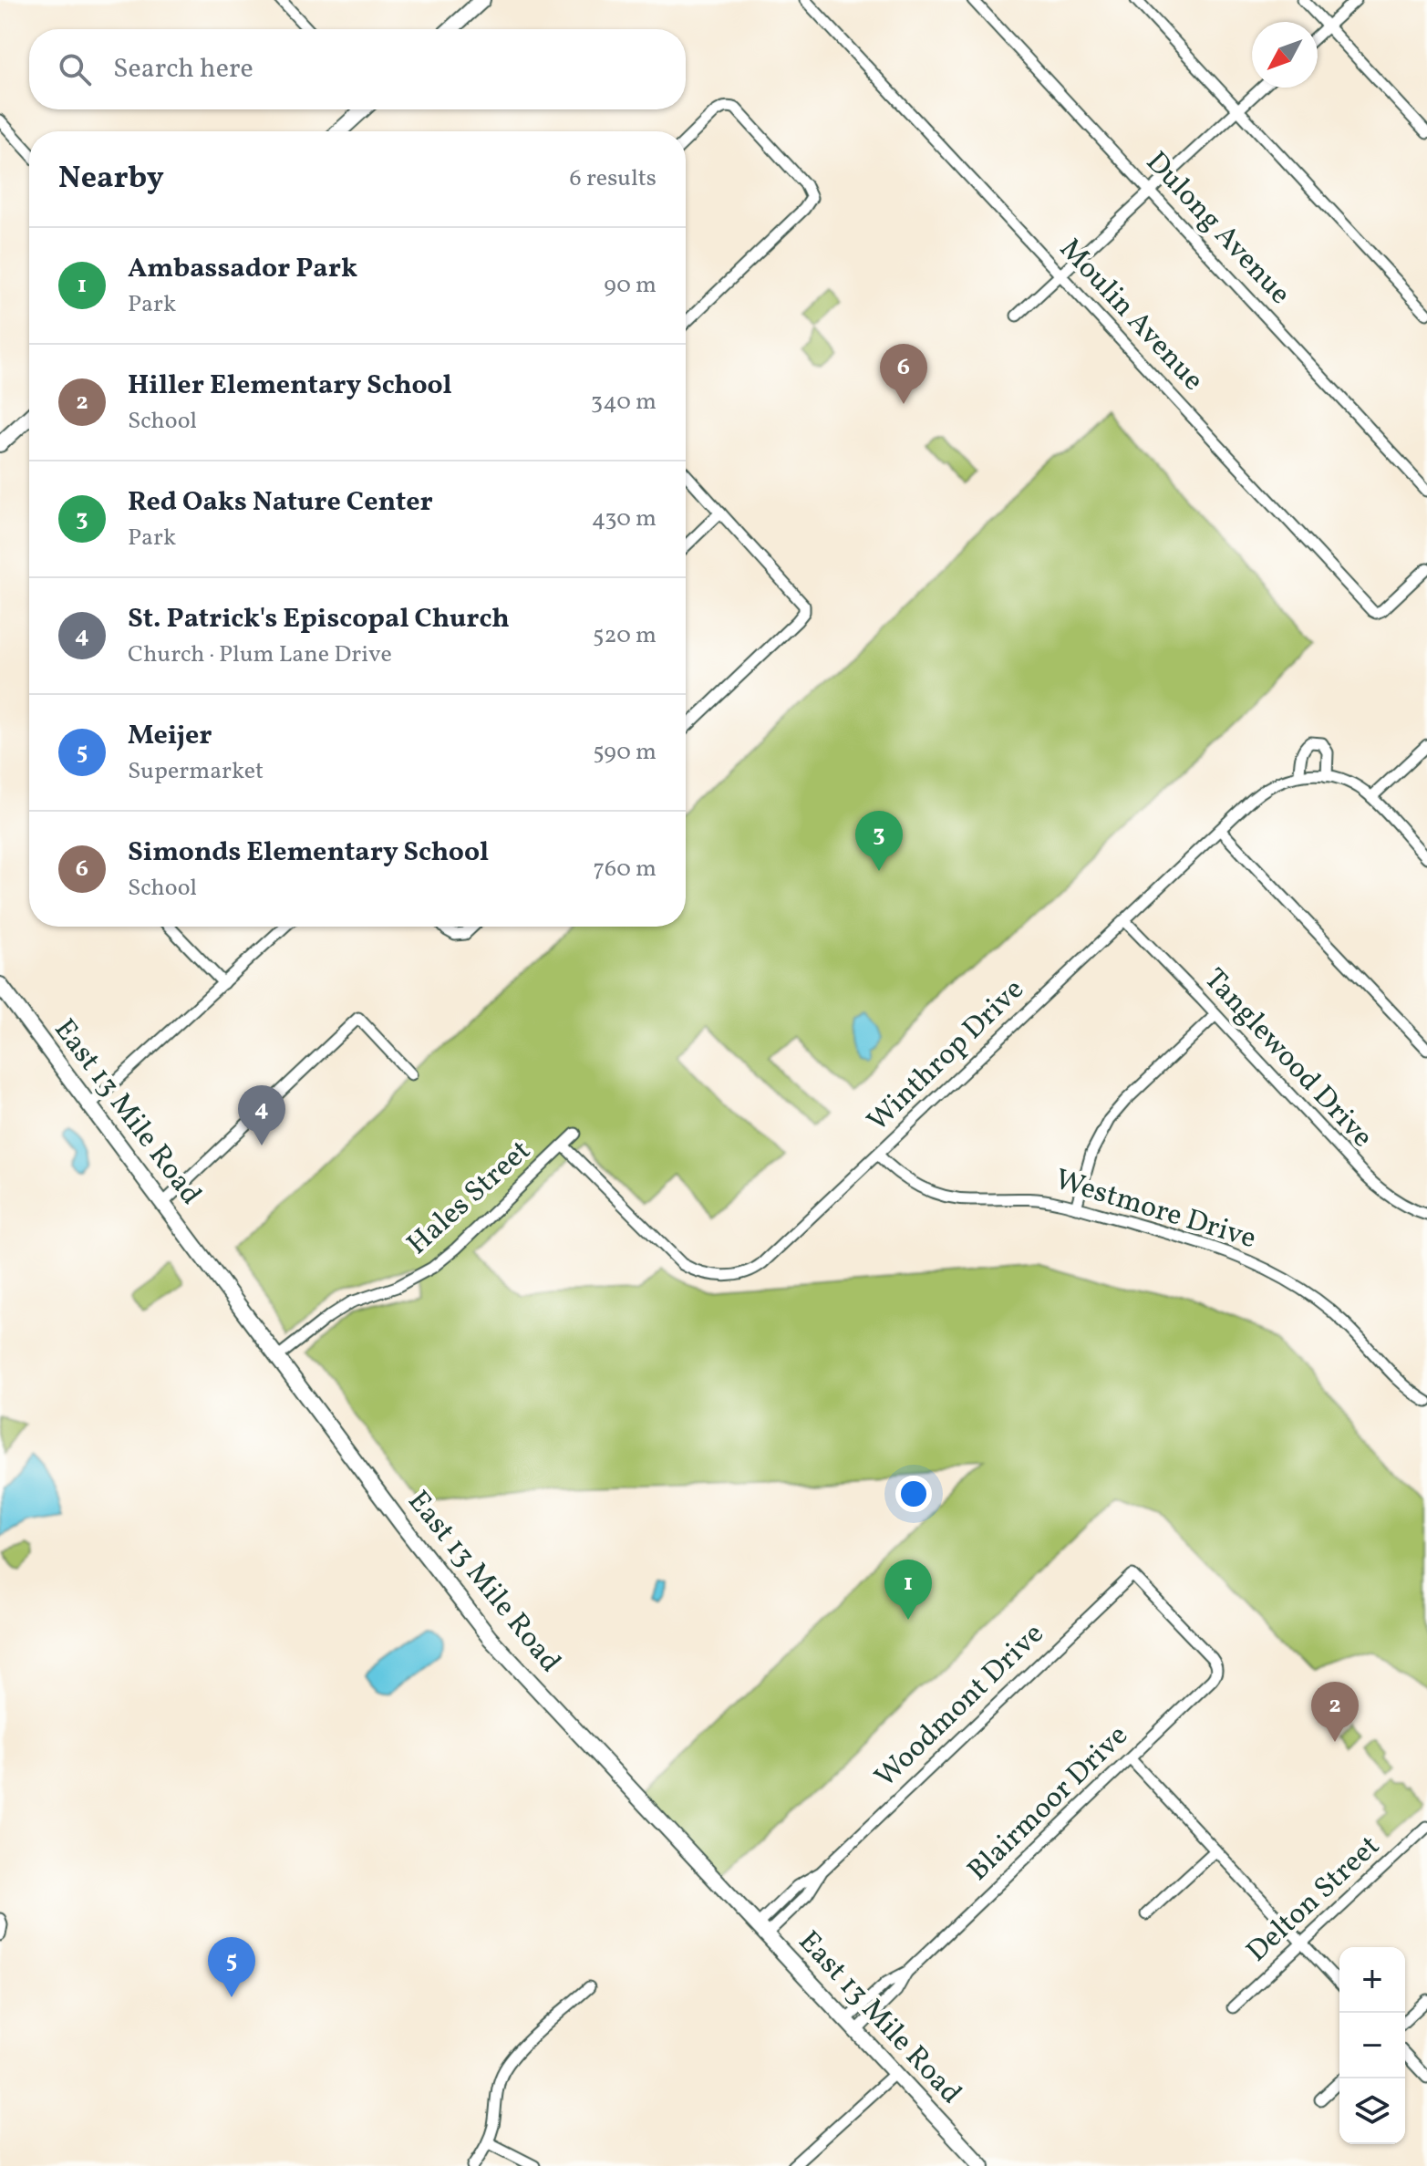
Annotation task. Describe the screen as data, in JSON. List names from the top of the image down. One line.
{"streets":{"main road":["East 13 Mile Road"],"street":["Dulong Avenue","Moulin Avenue","Winthrop Drive","Tanglewood Drive","Hales Street","Westmore Drive","Woodmont Drive","Blairmoor Drive","Delton Street"]},"crossings":[["Winthrop Drive","Tanglewood Drive"],["Winthrop Drive","Hales Street"],["Winthrop Drive","Westmore Drive"],["East 13 Mile Road","Hales Street"],["East 13 Mile Road","Woodmont Drive"],["East 13 Mile Road","Blairmoor Drive"],["Woodmont Drive","Blairmoor Drive"]],"north":"bottom left","page":{"search":"Search here","heading":["Nearby","6 results"],"list":[{"mark":"1","name":"Ambassador Park","note":"Park","value":"90 m"},{"mark":"2","name":"Hiller Elementary School","note":"School","value":"340 m"},{"mark":"3","name":"Red Oaks Nature Center","note":"Park","value":"430 m"},{"mark":"4","name":"St. Patrick's Episcopal Church","note":"Church · Plum Lane Drive","value":"520 m"},{"mark":"5","name":"Meijer","note":"Supermarket","value":"590 m"},{"mark":"6","name":"Simonds Elementary School","note":"School","value":"760 m"}],"pins":["6","3","4","1","2","5"],"map_buttons":["+","−"]}}
